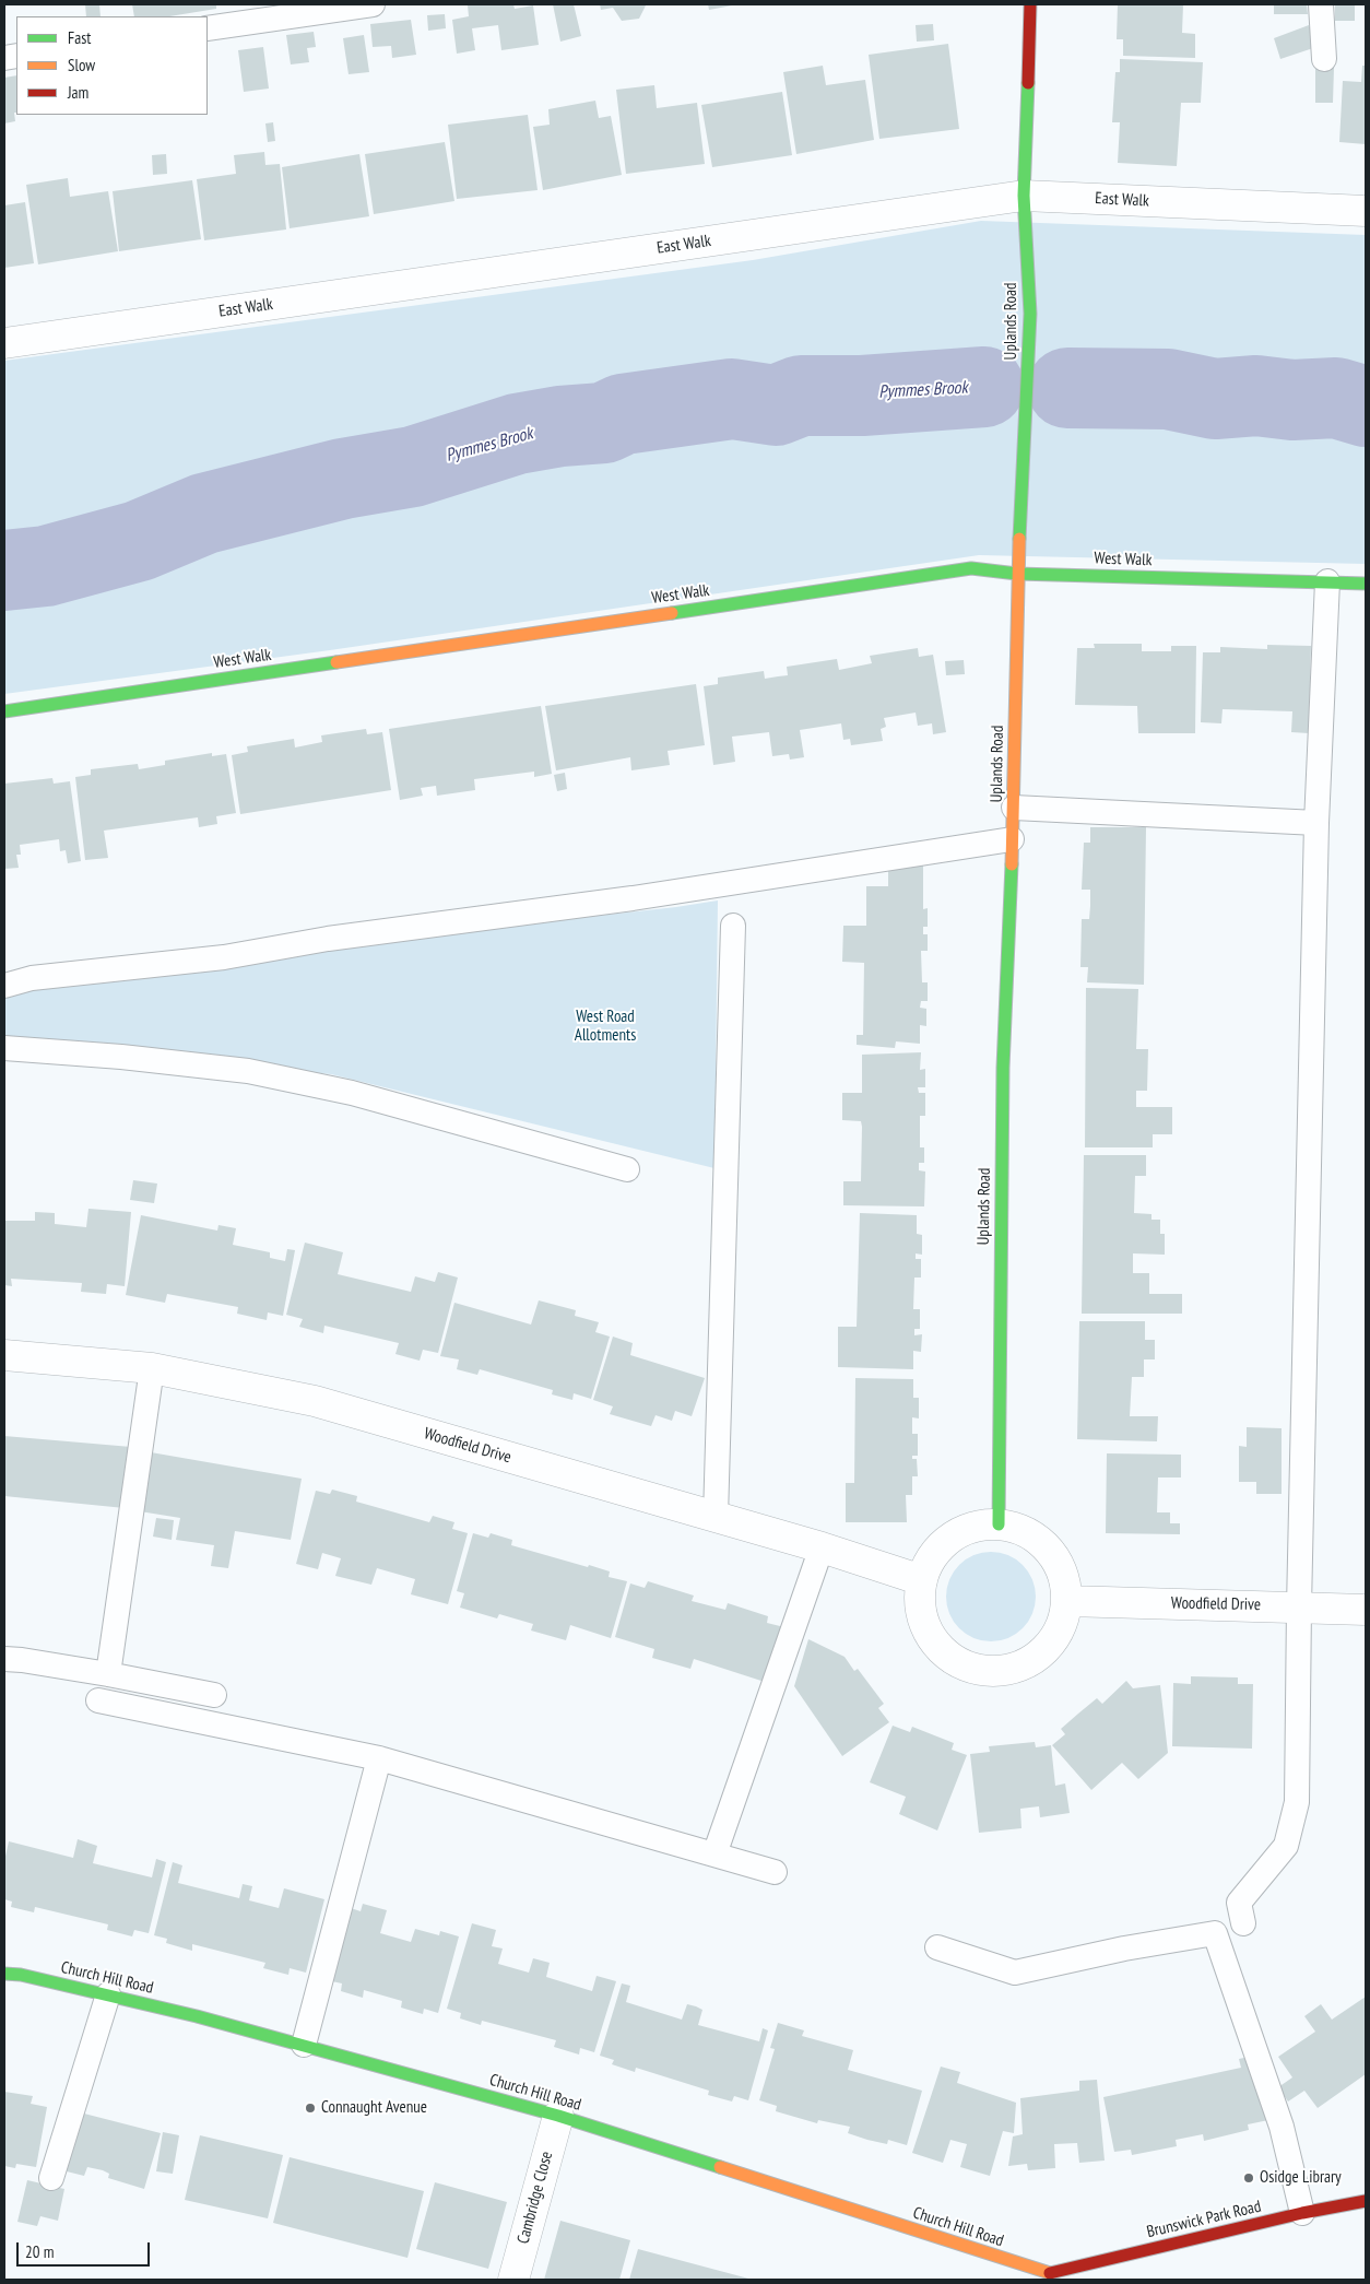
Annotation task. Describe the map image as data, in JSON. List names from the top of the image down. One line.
{"streets":{"street":["East Walk","Uplands Road","West Walk","Woodfield Drive","Church Hill Road","Cambridge Close","Brunswick Park Road"]},"crossings":[["East Walk","Uplands Road"],["Uplands Road","West Walk"],["Uplands Road","Woodfield Drive"],["Church Hill Road","Cambridge Close"],["Church Hill Road","Brunswick Park Road"]],"water":["Pymmes Brook"],"parks":["West Road Allotments"],"places":["Connaught Avenue","Osidge Library"],"legend":["Fast","Slow","Jam"],"scale_bar":"20 m"}
